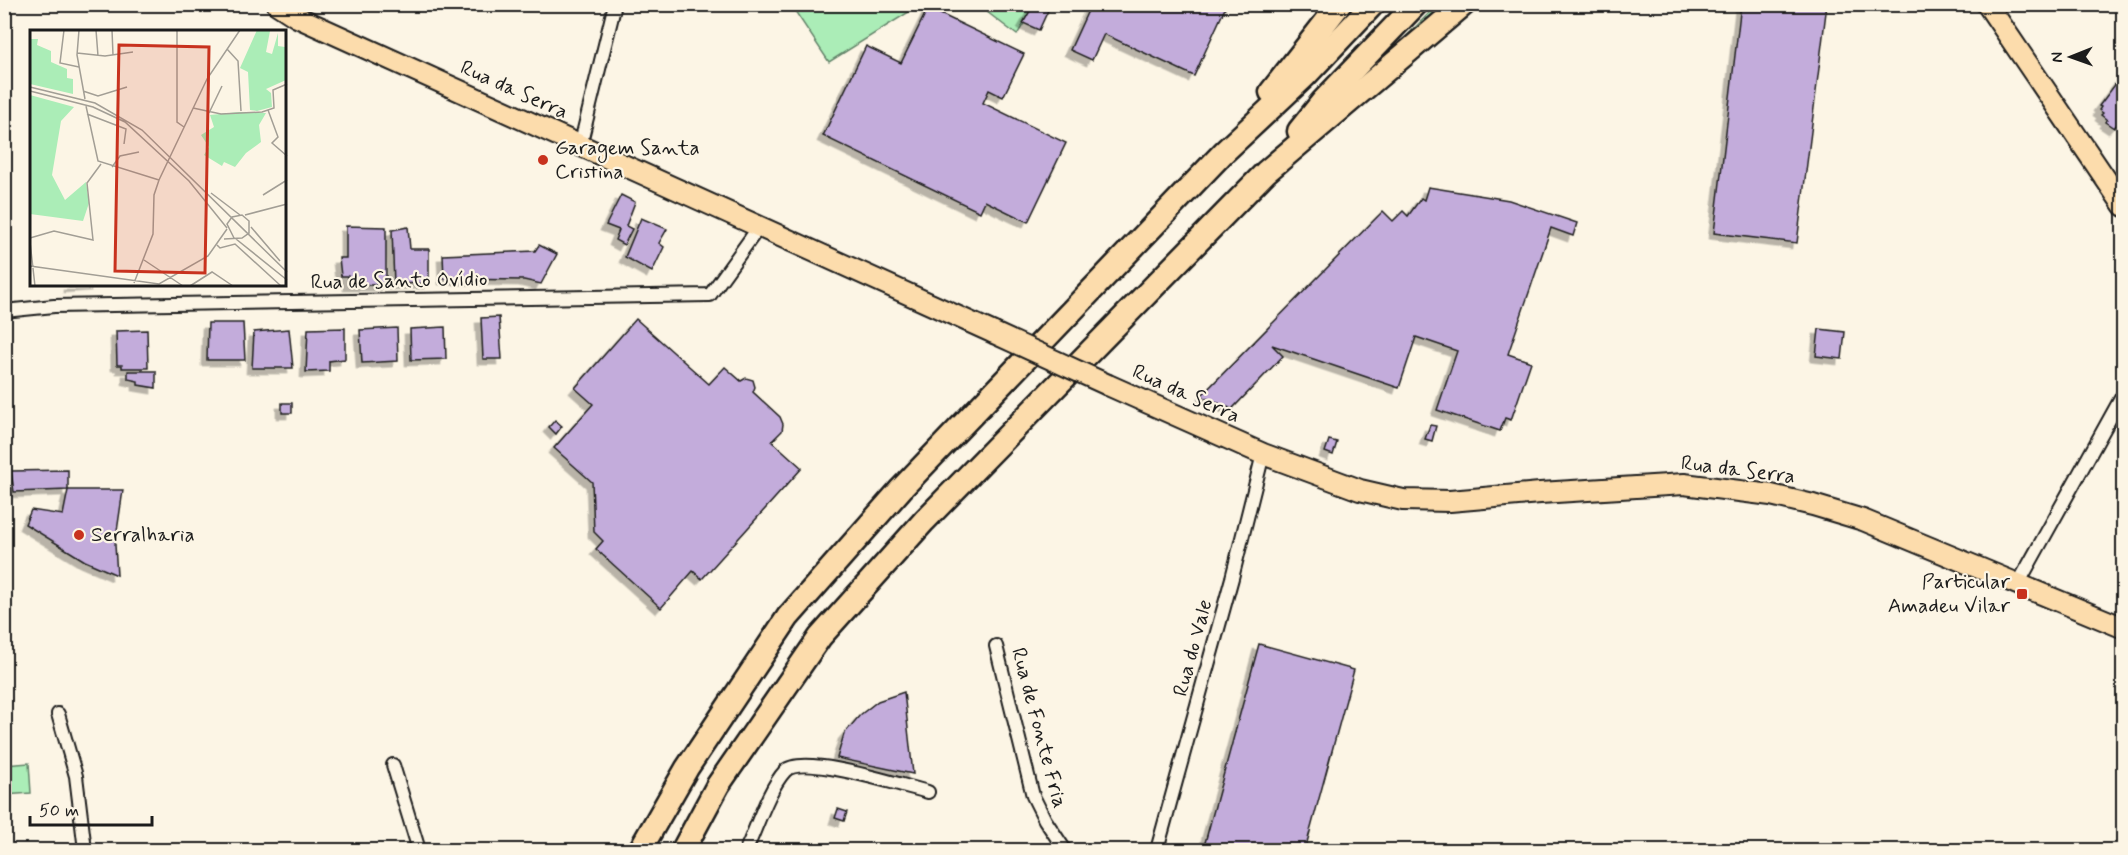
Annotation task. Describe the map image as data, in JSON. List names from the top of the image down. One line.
{"streets":{"main road":["Rua da Serra"],"street":["Rua de Santo Ovídio","Rua do Vale","Rua de Fonte Fria"]},"crossings":[["Rua da Serra","Rua de Santo Ovídio"],["Rua da Serra","Rua do Vale"]],"places":{"other":["Garagem Santa Cristina","Serralharia"],"transit":["Particular Amadeu Vilar"]},"scale_bar":"50 m","north":"left"}
